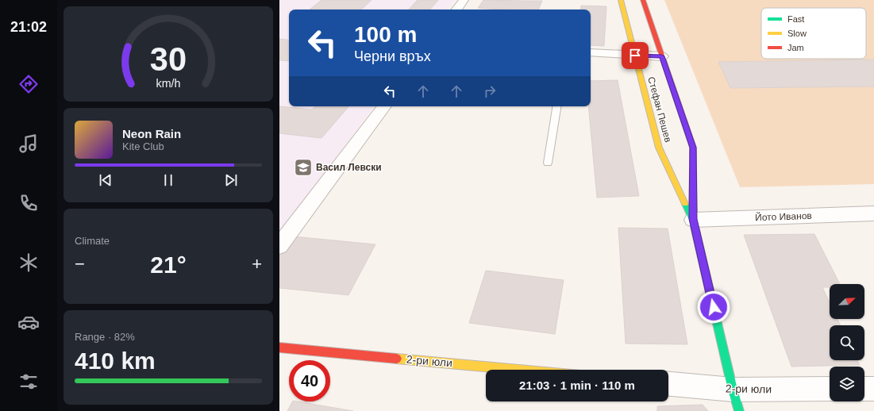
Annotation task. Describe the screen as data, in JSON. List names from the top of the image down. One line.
{"streets":{"street":["Стефан Пешев","Йото Иванов","2-ри юли"]},"crossings":[["Стефан Пешев","Йото Иванов"],["Стефан Пешев","2-ри юли"]],"places":{"school or university":["Васил Левски"]},"legend":["Fast","Slow","Jam"],"north":"top right","page":{"tabs":"21:02","turn":["100 m","Черни връх"],"song":["Neon Rain","Kite Club"],"tile":["Climate",["Range · 82%","410 km"]],"heat":["−","21°","+"],"limit":"40","trip":"21:03 · 1 min · 110 m","gauge":["30","km/h"]}}
